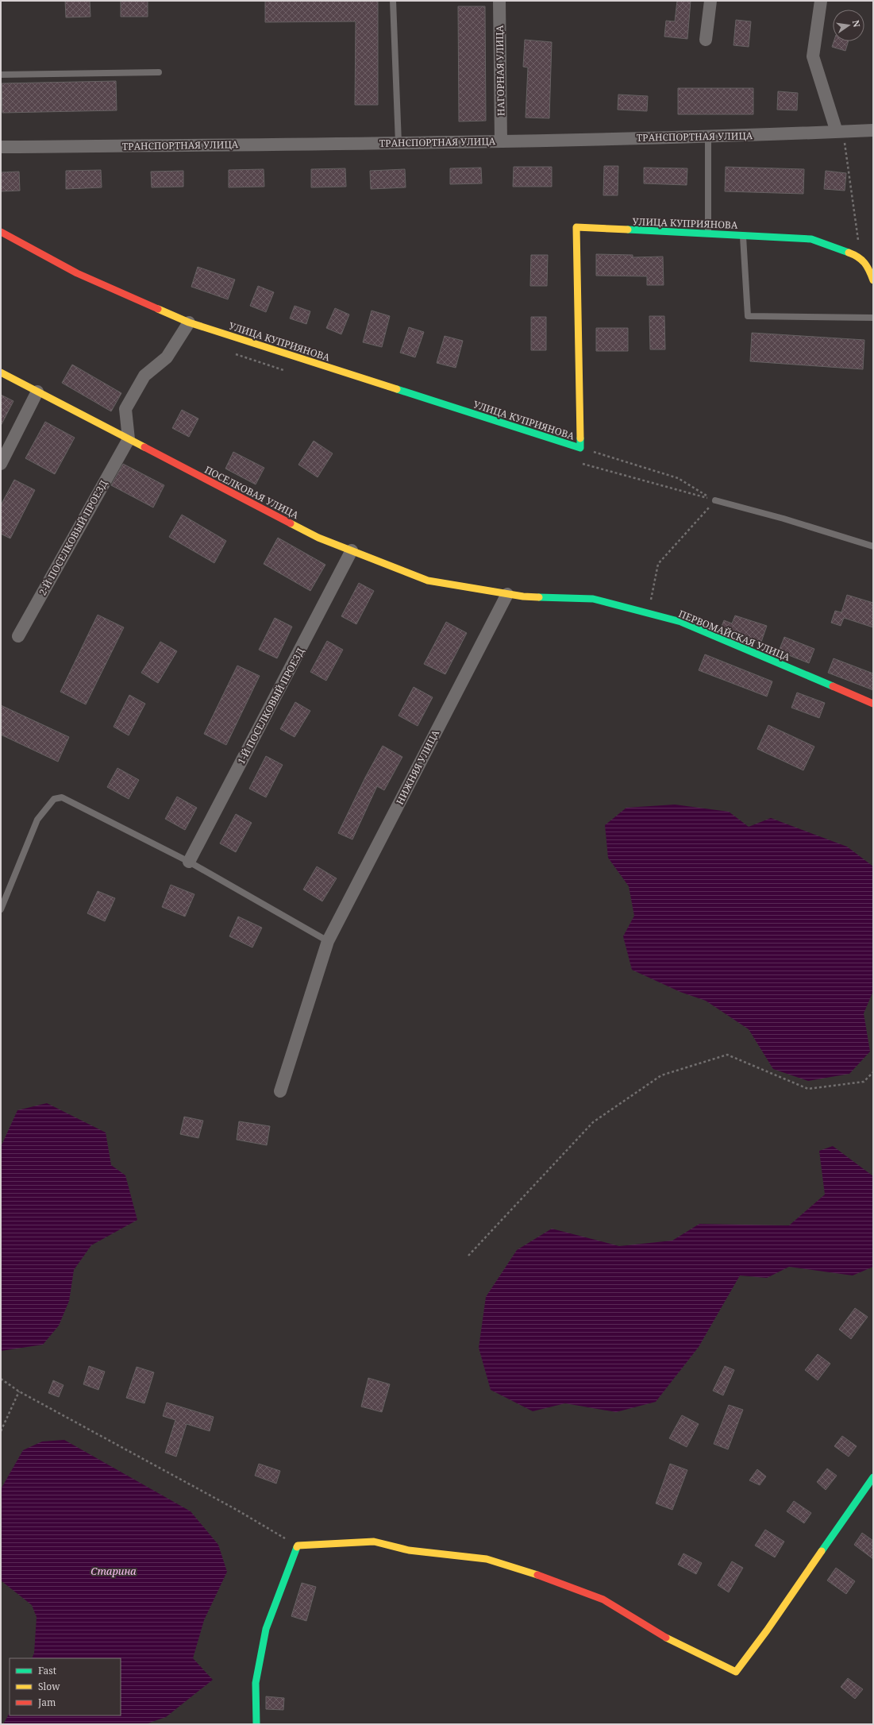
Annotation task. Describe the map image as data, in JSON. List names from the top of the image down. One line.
{"streets":{"street":["НАГОРНАЯ УЛИЦА","ТРАНСПОРТНАЯ УЛИЦА","УЛИЦА КУПРИЯНОВА","ПОСЕЛКОВАЯ УЛИЦА","2-Й ПОСЕЛКОВЫЙ ПРОЕЗД","ПЕРВОМАЙСКАЯ УЛИЦА","1-Й ПОСЕЛКОВЫЙ ПРОЕЗД","НИЖНЯЯ УЛИЦА"]},"crossings":[["НАГОРНАЯ УЛИЦА","ТРАНСПОРТНАЯ УЛИЦА"],["ПОСЕЛКОВАЯ УЛИЦА","2-Й ПОСЕЛКОВЫЙ ПРОЕЗД"],["ПОСЕЛКОВАЯ УЛИЦА","ПЕРВОМАЙСКАЯ УЛИЦА"],["ПОСЕЛКОВАЯ УЛИЦА","1-Й ПОСЕЛКОВЫЙ ПРОЕЗД"],["ПОСЕЛКОВАЯ УЛИЦА","НИЖНЯЯ УЛИЦА"],["ПЕРВОМАЙСКАЯ УЛИЦА","НИЖНЯЯ УЛИЦА"]],"water":["Cтарина"],"legend":["Fast","Slow","Jam"],"north":"right"}
